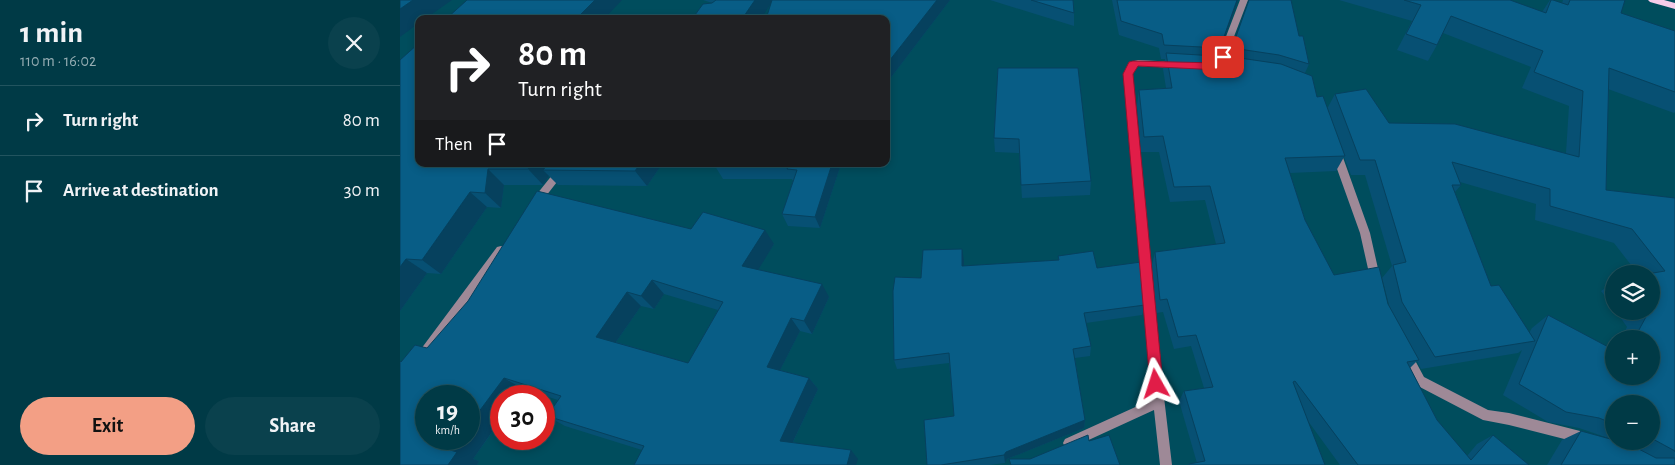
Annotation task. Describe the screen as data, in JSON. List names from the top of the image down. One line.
{"page":{"heading":["1 min","110 m · 16:02"],"turn":["80 m","Turn right"],"list":[{"name":"Turn right","value":"80 m"},{"name":"Arrive at destination","value":"30 m"}],"then":"Then","map_buttons":["+","−"],"speed":"19 km/h","limit":"30","buttons":["Exit","Share"]}}
